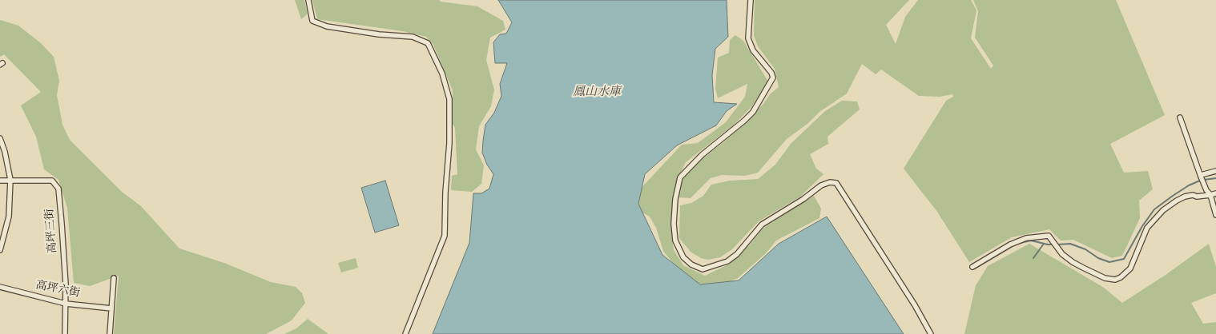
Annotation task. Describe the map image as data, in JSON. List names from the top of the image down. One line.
{"streets":{"street":["高坪三街","高坪六街"]},"crossings":[["高坪三街","高坪六街"]],"water":["鳳山水庫"]}
